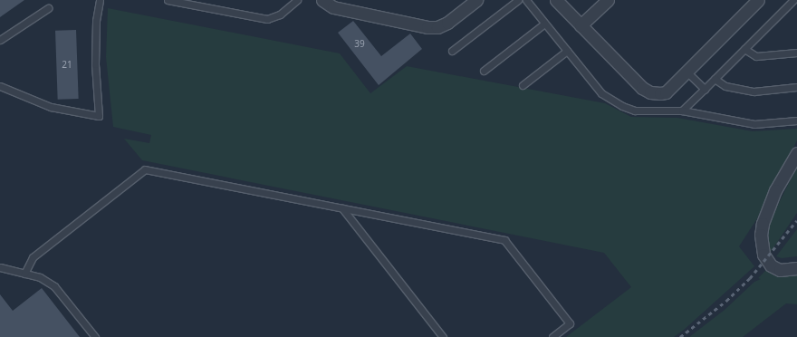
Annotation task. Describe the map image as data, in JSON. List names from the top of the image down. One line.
{"house_numbers":["39","21"]}
